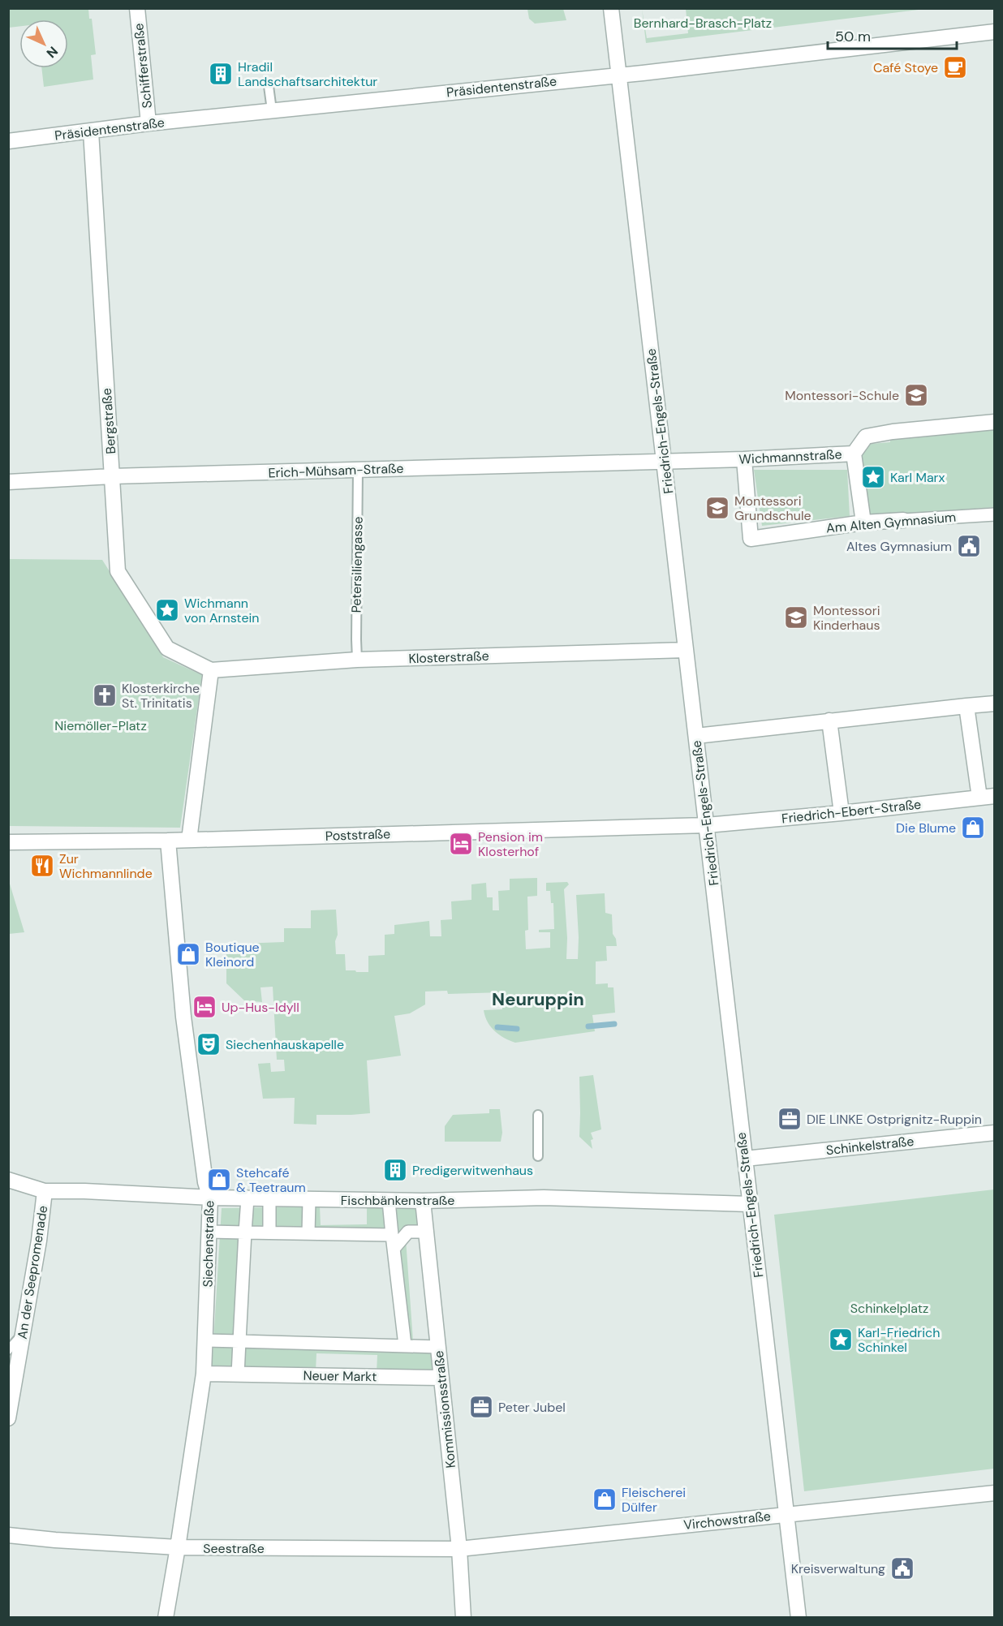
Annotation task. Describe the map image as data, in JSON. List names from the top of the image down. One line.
{"streets":{"street":["Schifferstraße","Präsidentenstraße","Bergstraße","Friedrich-Engels-Straße","Wichmannstraße","Erich-Mühsam-Straße","Am Alten Gymnasium","Klosterstraße","Friedrich-Ebert-Straße","Poststraße","Schinkelstraße","Fischbänkenstraße","Siechenstraße","An der Seepromenade","Neuer Markt","Kommissionsstraße","Virchowstraße","Seestraße"],"lane":["Petersiliengasse"]},"crossings":[["Schifferstraße","Präsidentenstraße"],["Präsidentenstraße","Bergstraße"],["Präsidentenstraße","Friedrich-Engels-Straße"],["Bergstraße","Erich-Mühsam-Straße"],["Bergstraße","Klosterstraße"],["Friedrich-Engels-Straße","Wichmannstraße"],["Friedrich-Engels-Straße","Erich-Mühsam-Straße"],["Friedrich-Engels-Straße","Klosterstraße"],["Friedrich-Engels-Straße","Friedrich-Ebert-Straße"],["Friedrich-Engels-Straße","Poststraße"],["Friedrich-Engels-Straße","Schinkelstraße"],["Friedrich-Engels-Straße","Fischbänkenstraße"],["Friedrich-Engels-Straße","Virchowstraße"],["Wichmannstraße","Erich-Mühsam-Straße"],["Wichmannstraße","Am Alten Gymnasium"],["Erich-Mühsam-Straße","Petersiliengasse"],["Petersiliengasse","Klosterstraße"],["Friedrich-Ebert-Straße","Poststraße"],["Poststraße","Siechenstraße"],["Fischbänkenstraße","Siechenstraße"],["Fischbänkenstraße","An der Seepromenade"],["Fischbänkenstraße","Kommissionsstraße"],["Siechenstraße","Neuer Markt"],["Siechenstraße","Seestraße"],["Neuer Markt","Kommissionsstraße"],["Kommissionsstraße","Virchowstraße"],["Kommissionsstraße","Seestraße"],["Virchowstraße","Seestraße"]],"districts":["Neuruppin"],"parks":["Bernhard-Brasch-Platz","Niemöller-Platz","Schinkelplatz"],"places":{"cafe":["Café Stoye"],"building":["Hradil Landschaftsarchitektur","Predigerwitwenhaus"],"school or university":["Montessori-Schule","Montessori Grundschule","Montessori Kinderhaus"],"place":["Karl Marx","Wichmann von Arnstein","Karl-Friedrich Schinkel"],"public building":["Altes Gymnasium","Kreisverwaltung"],"church":["Klosterkirche St. Trinitatis"],"shop":["Die Blume","Boutique Kleinord","Stehcafé & Teetraum","Fleischerei Dülfer"],"hotel":["Pension im Klosterhof","Up-Hus-Idyll"],"restaurant":["Zur Wichmannlinde"],"theatre":["Siechenhauskapelle"],"office":["DIE LINKE Ostprignitz-Ruppin","Peter Jubel"]},"scale_bar":"50 m","north":"bottom right"}
